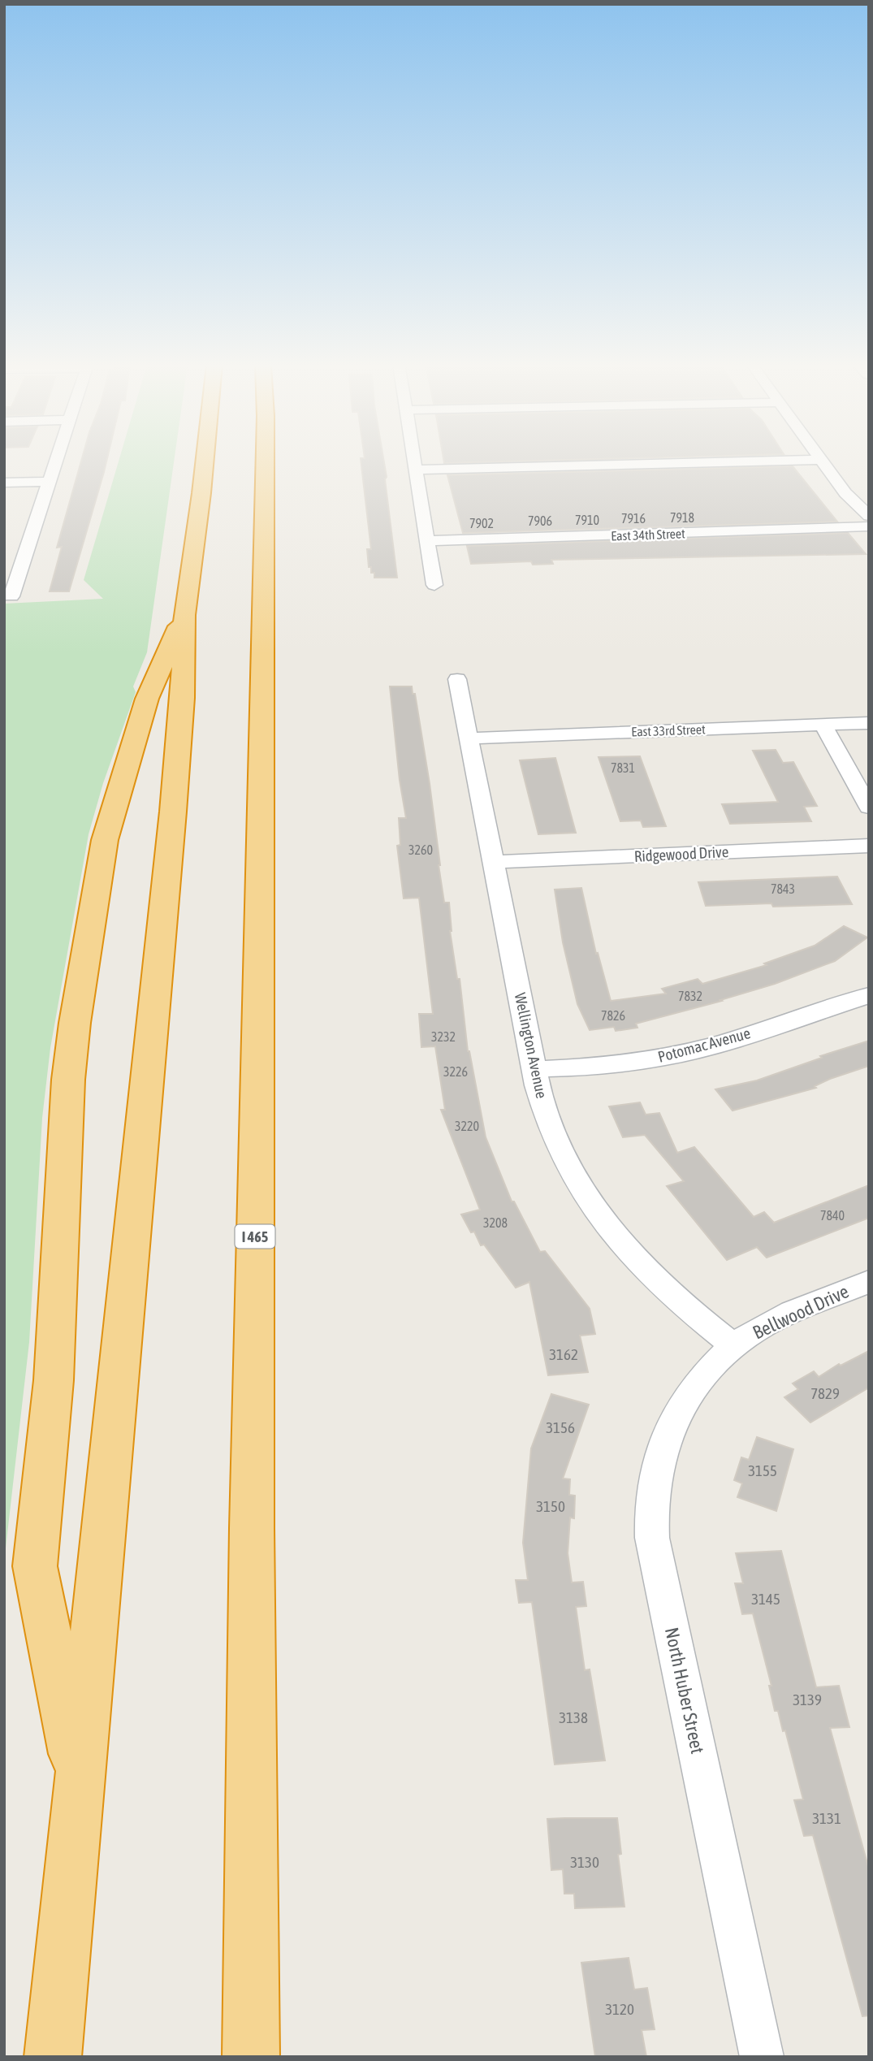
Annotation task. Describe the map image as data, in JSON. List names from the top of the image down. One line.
{"streets":{"highway":["I 465"],"street":["East 34th Street","East 33rd Street","Ridgewood Drive","Potomac Avenue","Wellington Avenue","Bellwood Drive","North Huber Street"]},"crossings":[["East 33rd Street","Wellington Avenue"],["Ridgewood Drive","Wellington Avenue"],["Potomac Avenue","Wellington Avenue"],["Wellington Avenue","Bellwood Drive"],["Wellington Avenue","North Huber Street"],["Bellwood Drive","North Huber Street"]],"house_numbers":["7918","7916","7910","7906","7902","7831","3260","7843","7832","7826","3232","3226","3220","7840","3208","3162","7829","3156","3155","3150","3145","3139","3138","3131","3130","3120"]}
